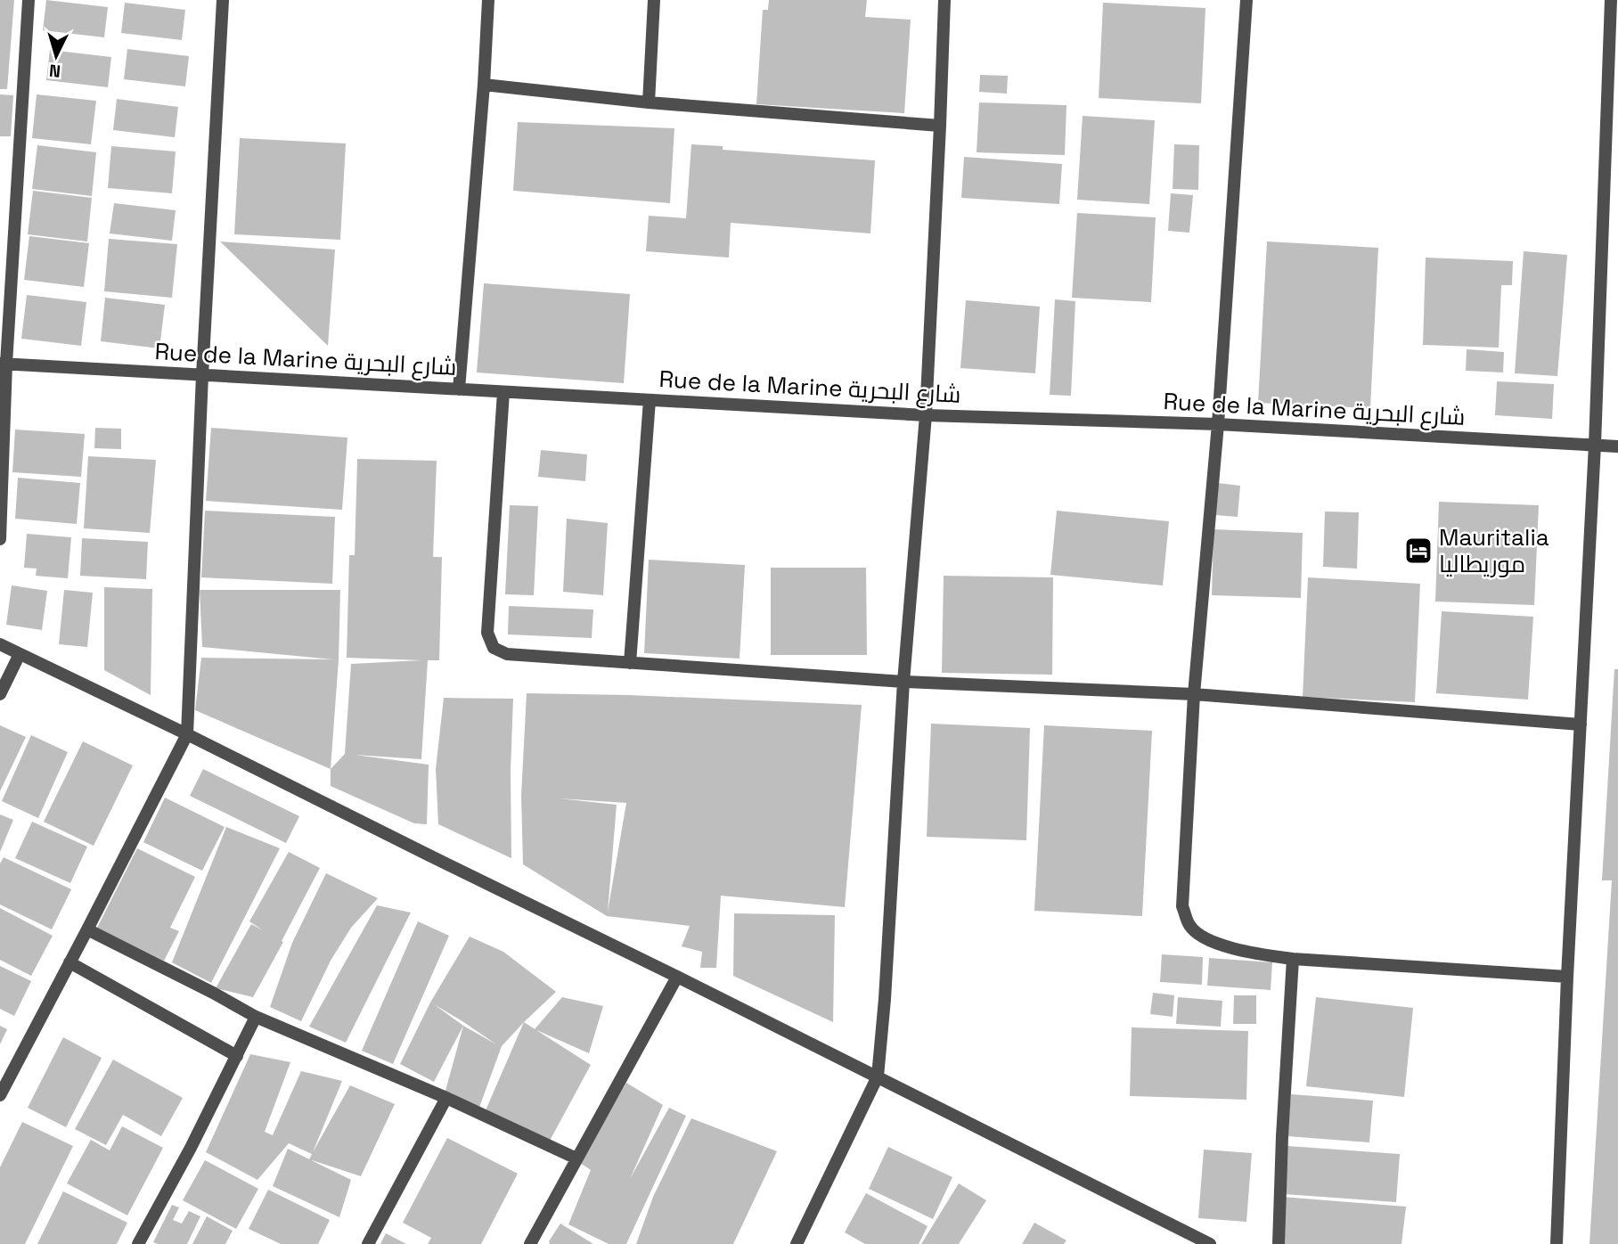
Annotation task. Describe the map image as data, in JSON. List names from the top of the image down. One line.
{"streets":{"street":["Rue de la Marine شارع البحرية"]},"places":{"hotel":["Mauritalia موريطاليا"]},"north":"bottom"}
